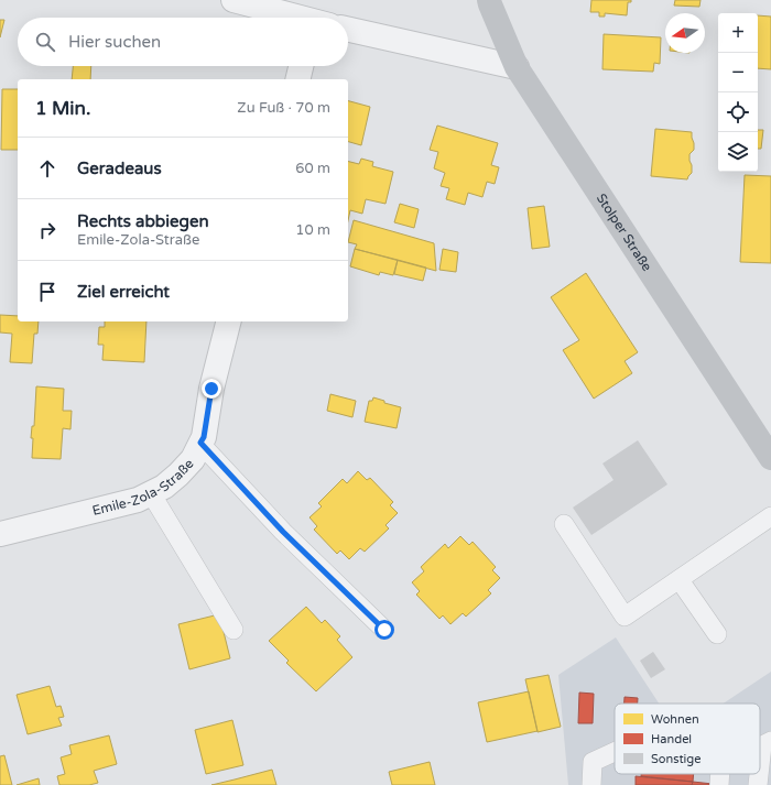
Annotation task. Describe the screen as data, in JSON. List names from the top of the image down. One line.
{"streets":{"main road":["Stolper Straße"],"street":["Emile-Zola-Straße"]},"legend":["Wohnen","Handel","Sonstige"],"north":"left","page":{"map_buttons":["+","−"],"search":"Hier suchen","heading":["1 Min.","Zu Fuß · 70 m"],"list":[["Geradeaus","60 m"],["Rechts abbiegen","Emile-Zola-Straße","10 m"],"Ziel erreicht"]}}
